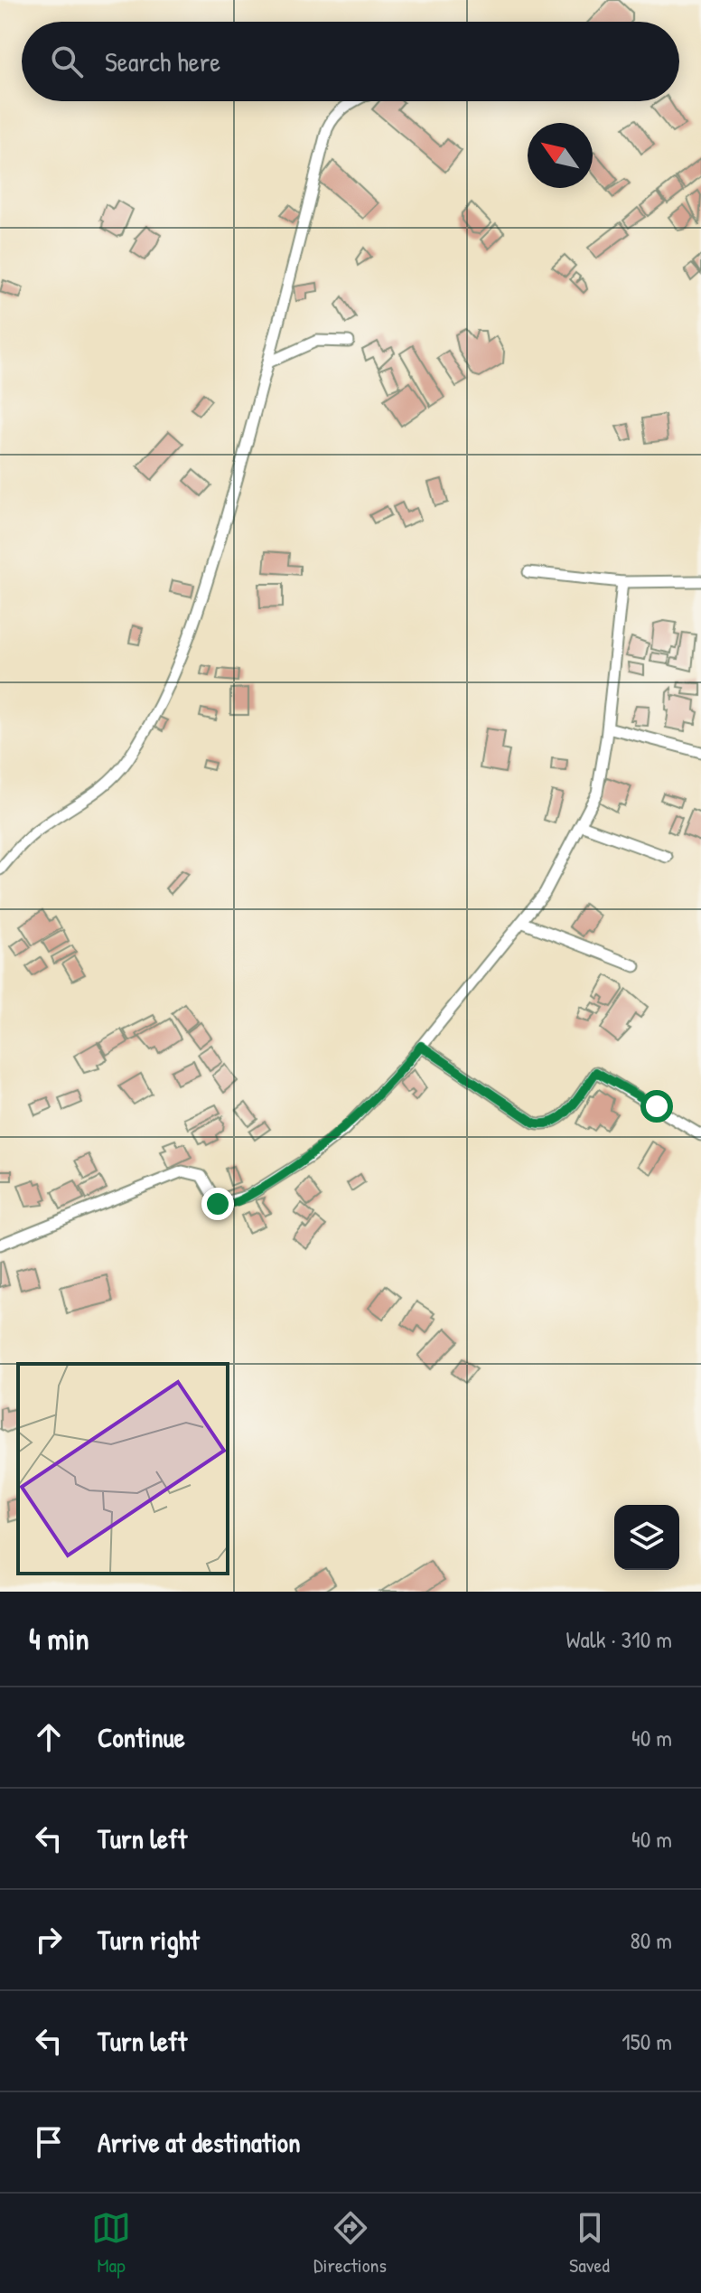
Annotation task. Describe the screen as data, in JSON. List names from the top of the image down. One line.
{"north":"top left","page":{"search":"Search here","heading":["4 min","Walk · 310 m"],"list":[["Continue","40 m"],["Turn left","40 m"],["Turn right","80 m"],["Turn left","150 m"],"Arrive at destination"],"nav":["Map","Directions","Saved"]}}
